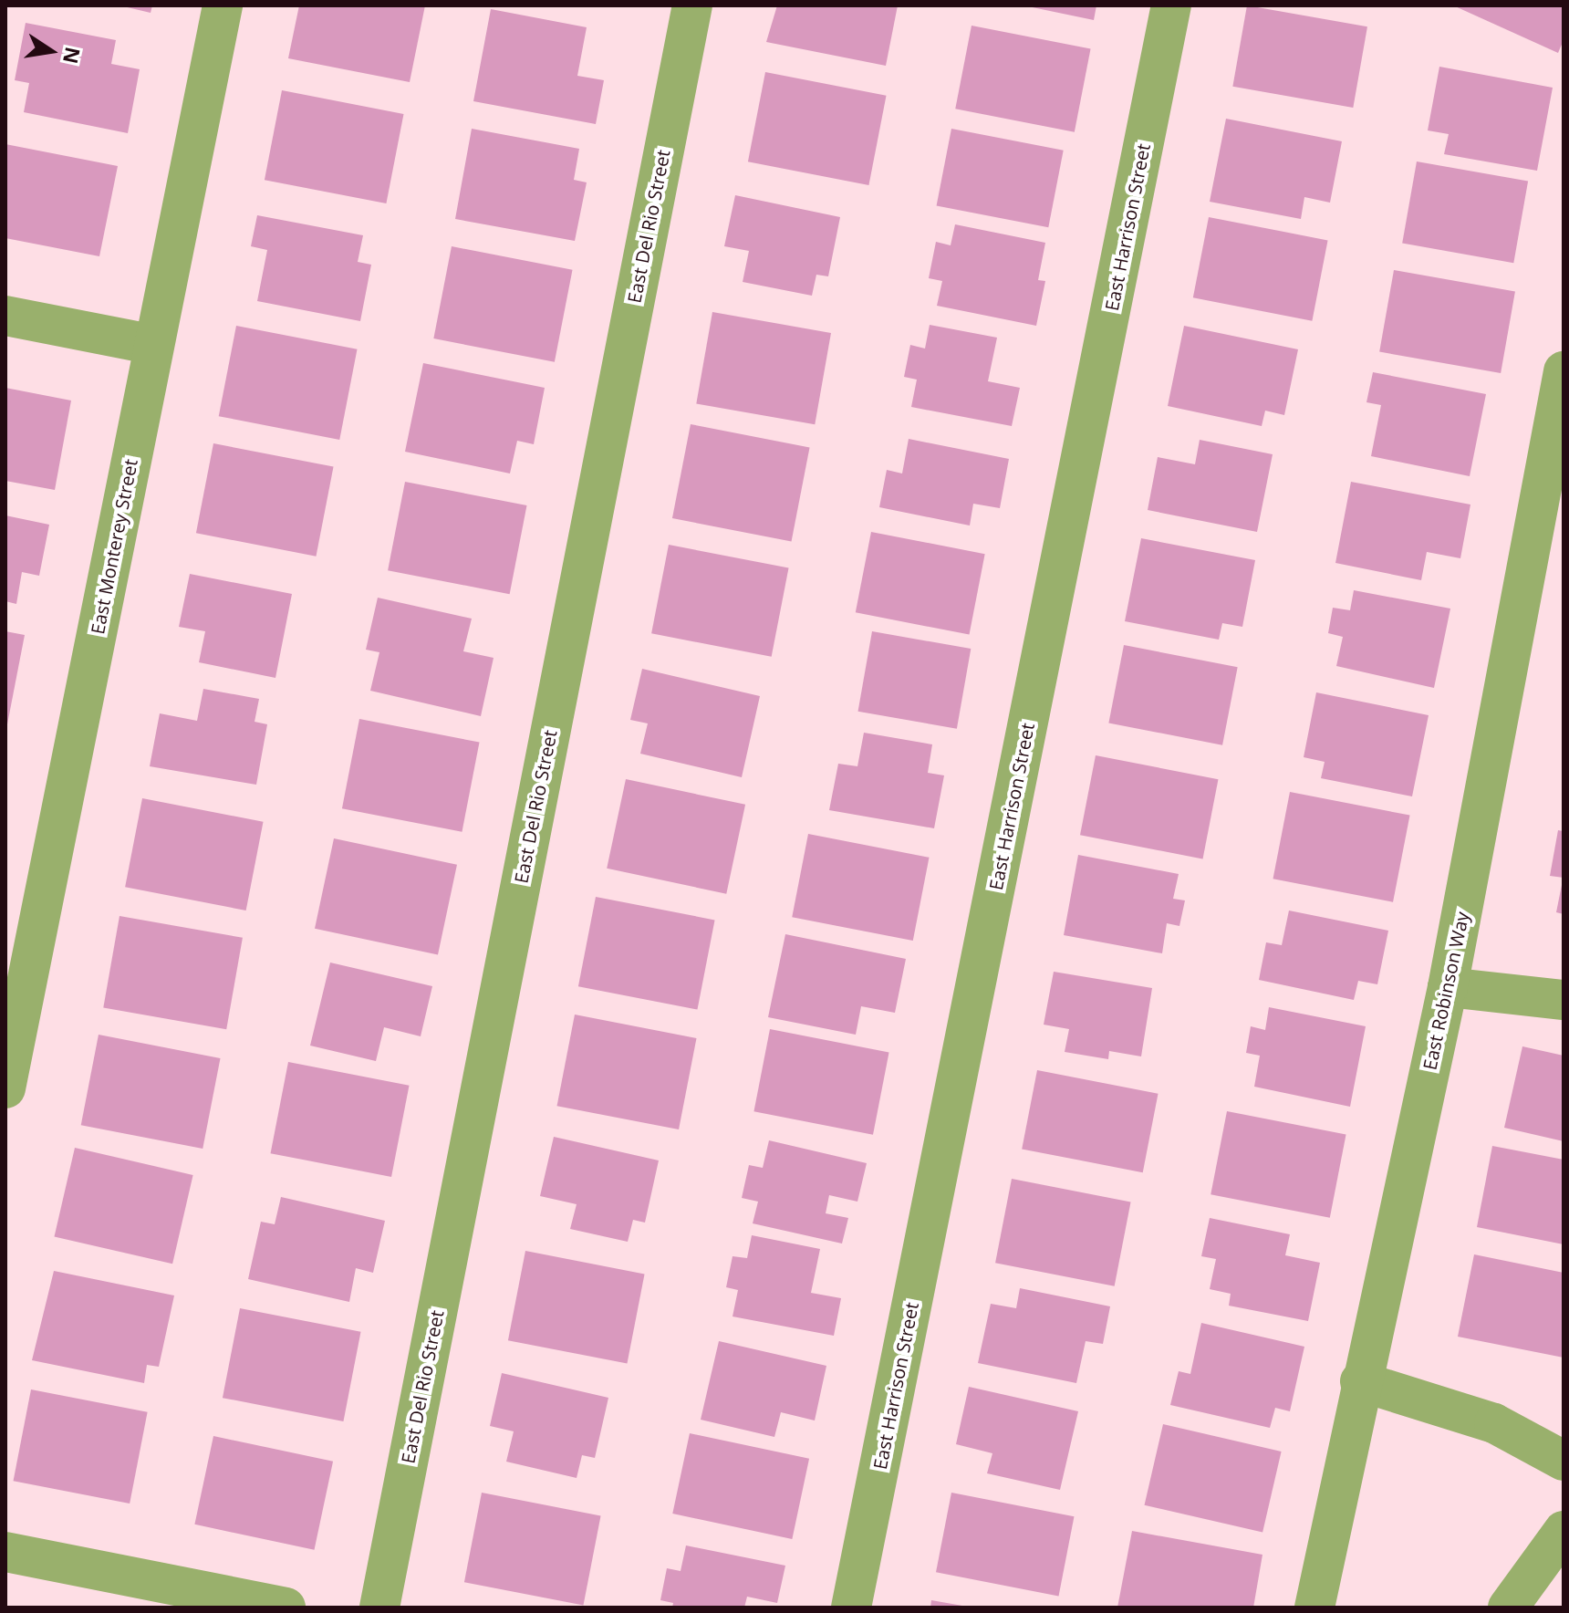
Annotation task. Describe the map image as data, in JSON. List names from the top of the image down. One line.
{"streets":{"street":["East Del Rio Street","East Harrison Street","East Monterey Street","East Robinson Way"]},"north":"right"}
